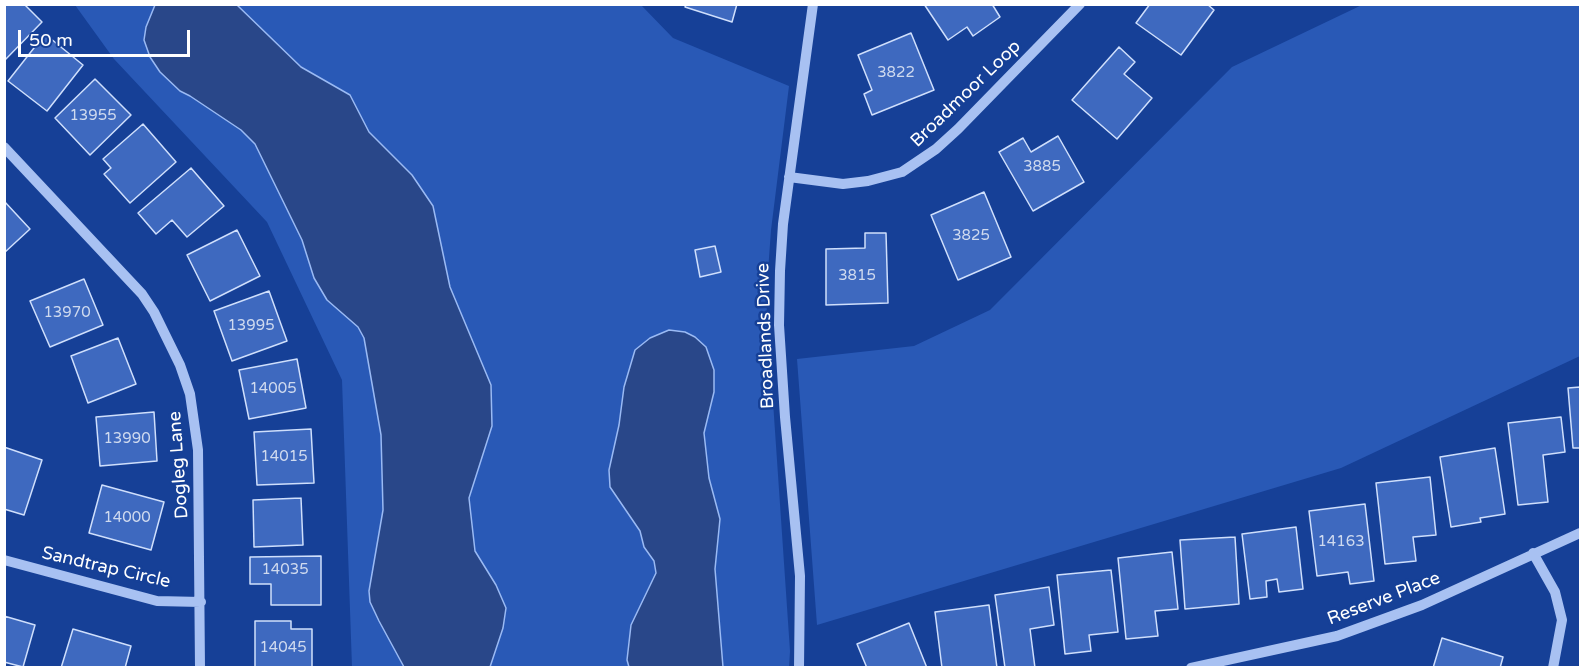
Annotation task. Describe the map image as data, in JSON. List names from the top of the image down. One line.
{"streets":{"street":["Broadmoor Loop","Broadlands Drive","Dogleg Lane","Sandtrap Circle","Reserve Place"]},"crossings":[["Broadmoor Loop","Broadlands Drive"],["Dogleg Lane","Sandtrap Circle"]],"house_numbers":["3822","13955","3885","3825","3815","13970","13995","14005","13990","14015","14000","14163","14035","14045"],"scale_bar":"50 m"}
